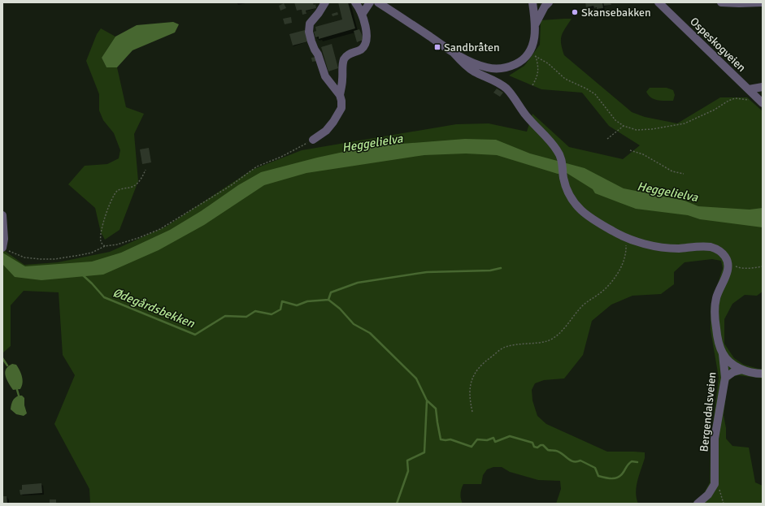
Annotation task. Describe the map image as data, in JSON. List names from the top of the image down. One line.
{"streets":{"street":["Ospeskogveien","Bergendalsveien"]},"water":["Heggelielva","Ødegårdsbekken"],"places":{"other":["Skansebakken"],"transit":["Sandbråten"]}}
